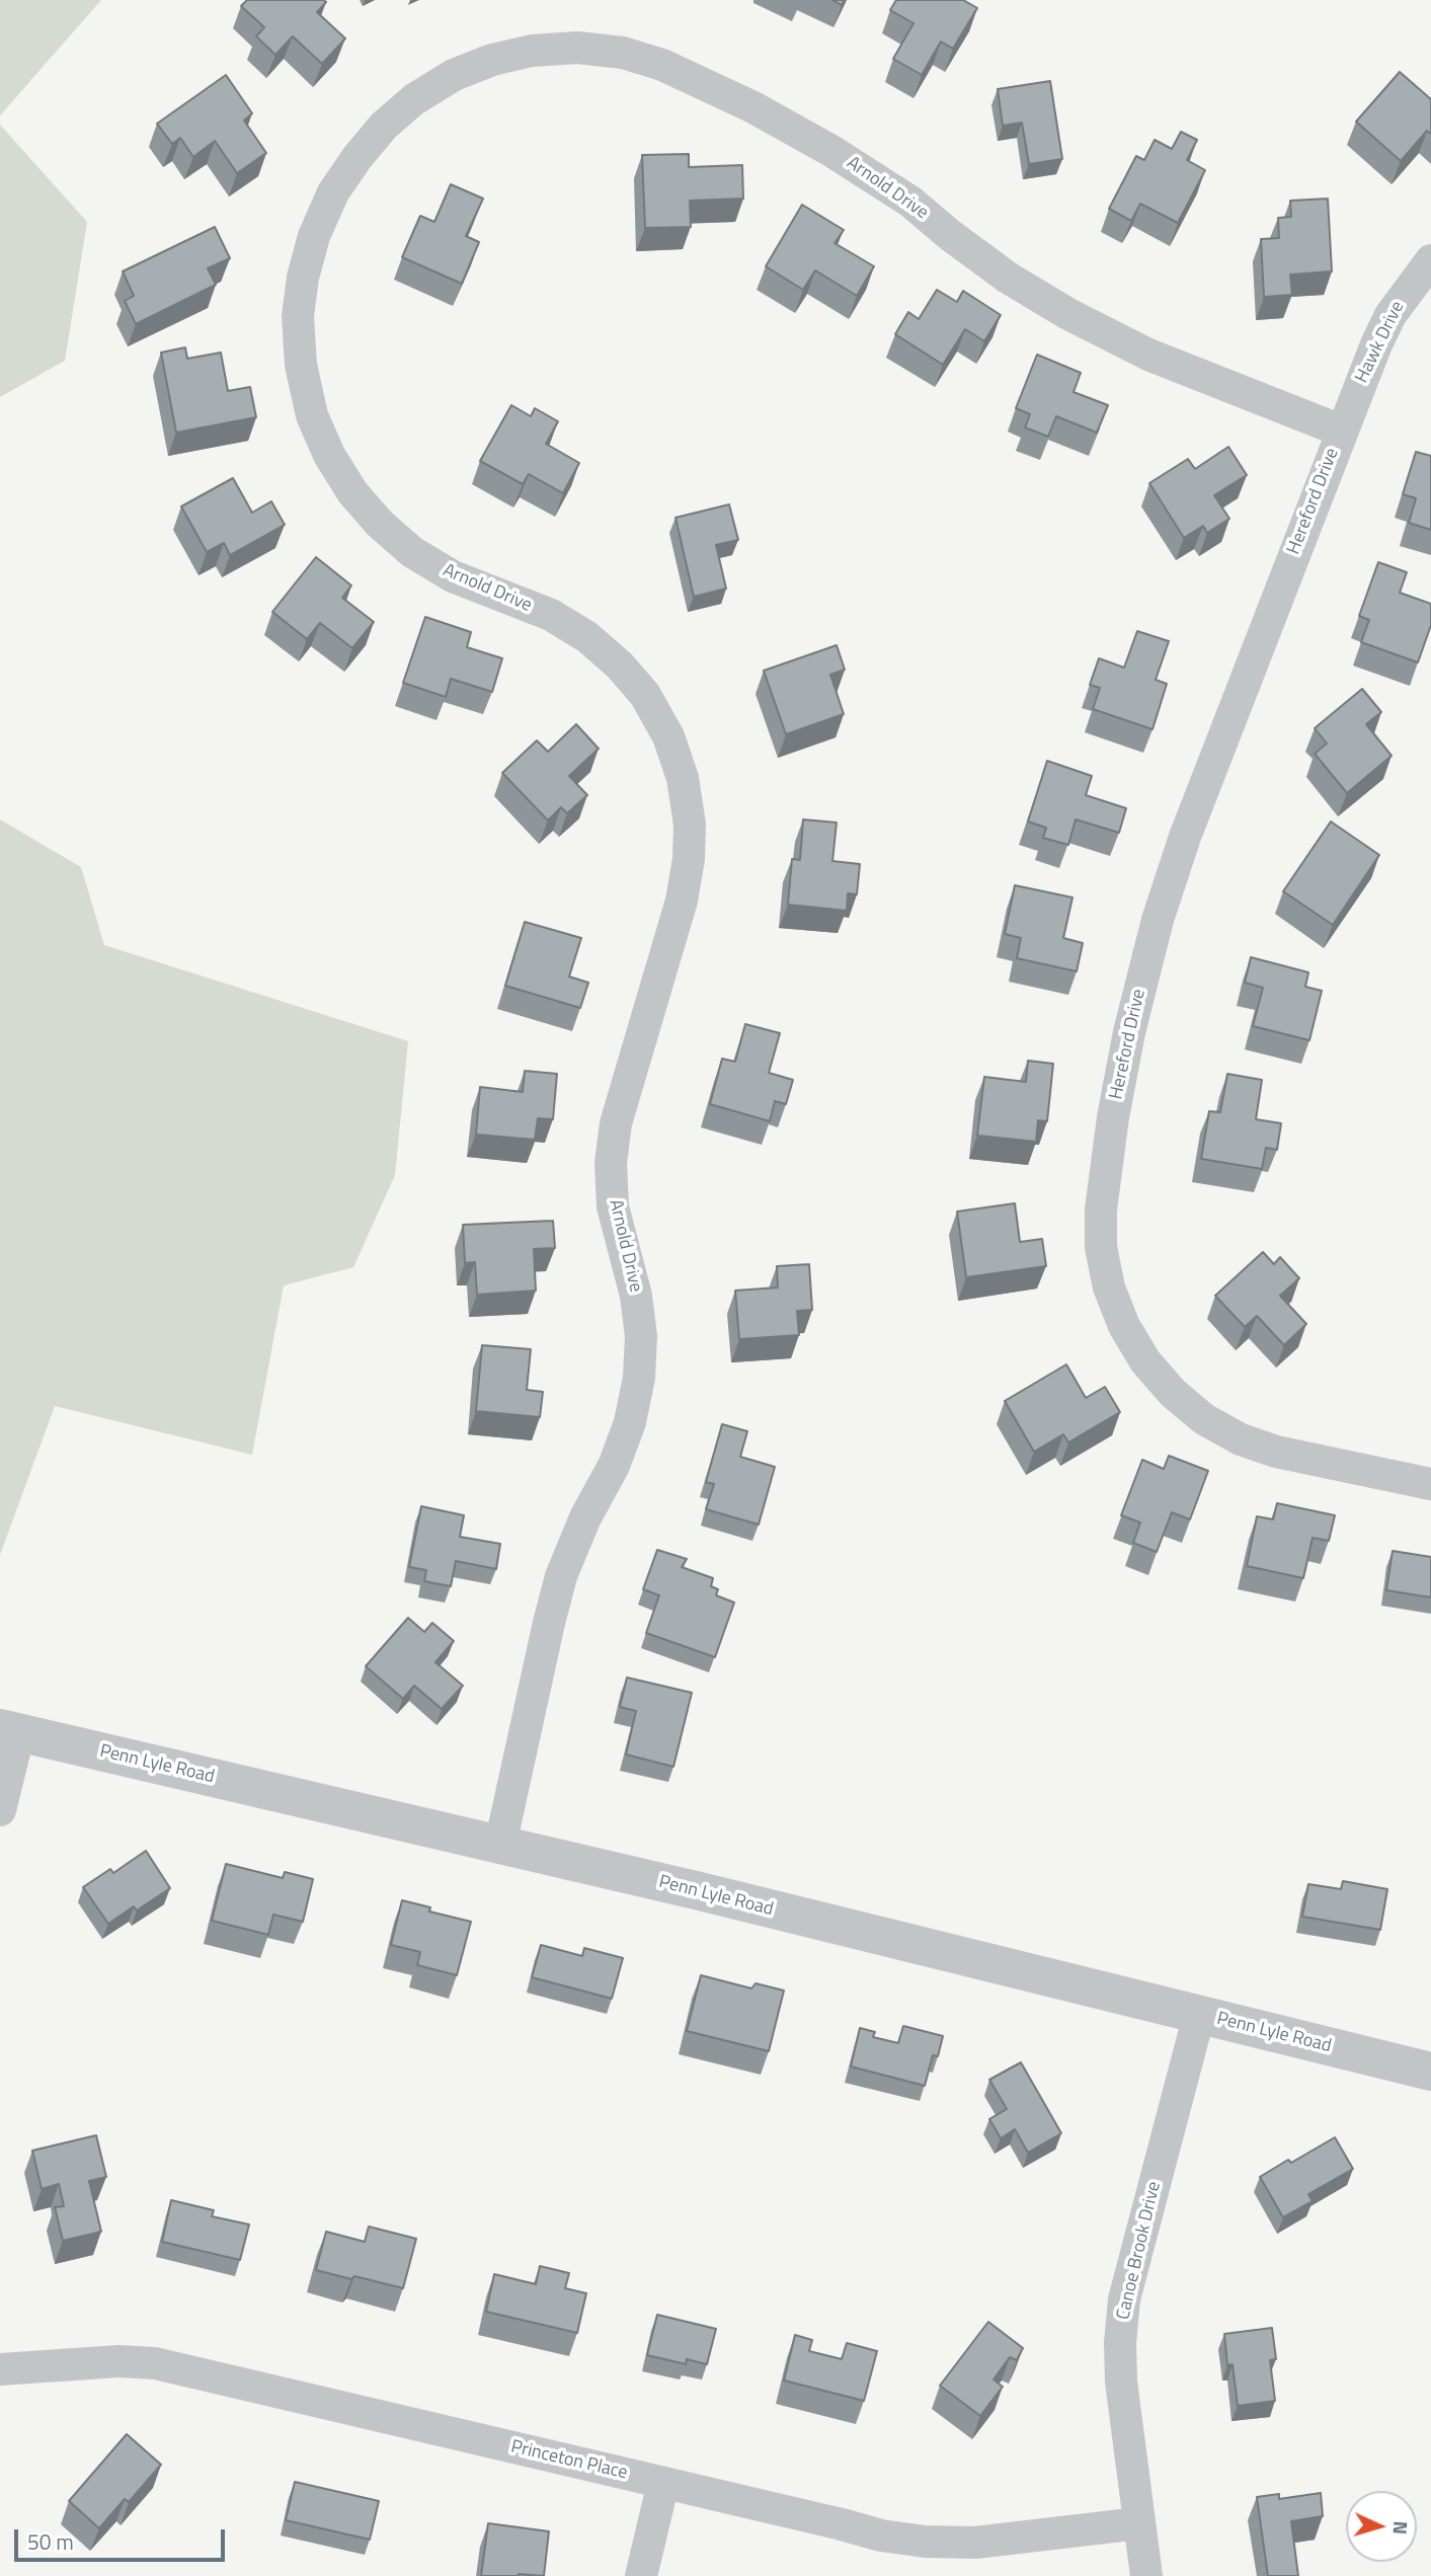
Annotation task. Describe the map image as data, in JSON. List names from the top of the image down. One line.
{"streets":{"street":["Arnold Drive","Hawk Drive","Hereford Drive","Penn Lyle Road","Canoe Brook Drive","Princeton Place"]},"crossings":[["Arnold Drive","Hawk Drive"],["Arnold Drive","Hereford Drive"],["Arnold Drive","Penn Lyle Road"],["Hawk Drive","Hereford Drive"],["Penn Lyle Road","Canoe Brook Drive"],["Canoe Brook Drive","Princeton Place"]],"scale_bar":"50 m","north":"right"}
